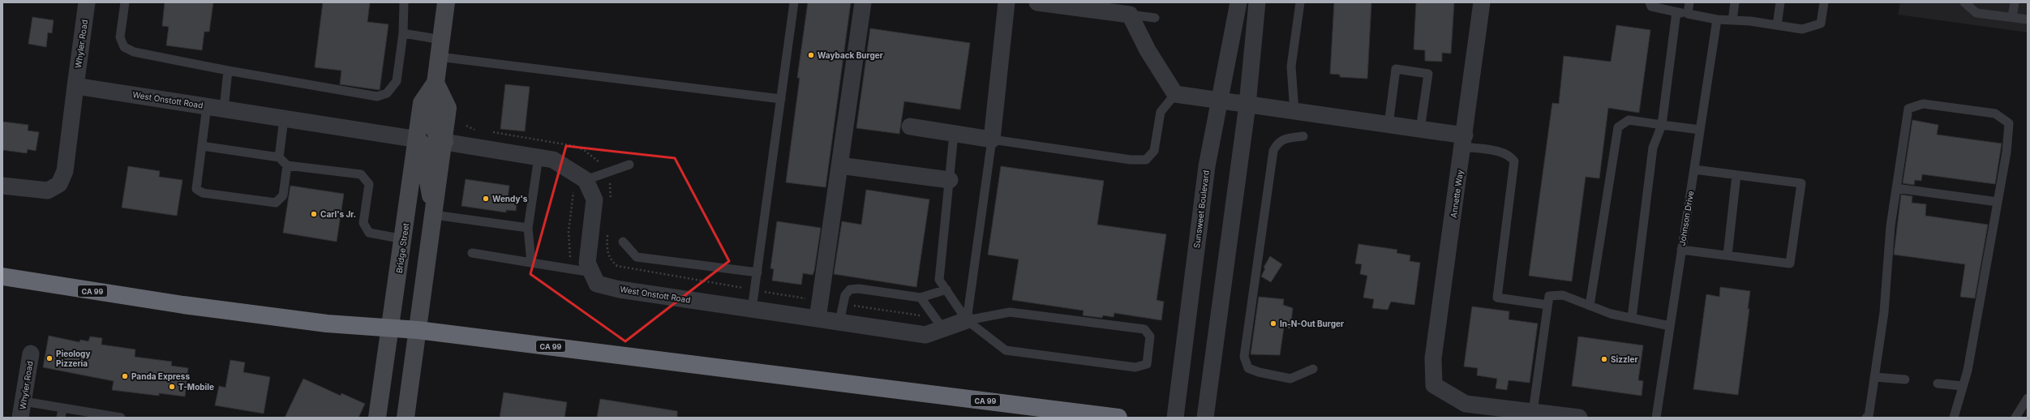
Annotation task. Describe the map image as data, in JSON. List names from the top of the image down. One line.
{"streets":{"highway":["CA 99"],"main road":["Bridge Street"],"street":["Whyler Road","West Onstott Road","Annette Way","Sunsweet Boulevard"],"lane":["Johnson Drive"]},"crossings":[["Whyler Road","West Onstott Road"],["West Onstott Road","Bridge Street"],["Bridge Street","CA 99"]],"places":["Wayback Burger","Wendy's","Carl's Jr.","In-N-Out Burger","Pieology Pizzeria","Sizzler","Panda Express","T-Mobile"]}
